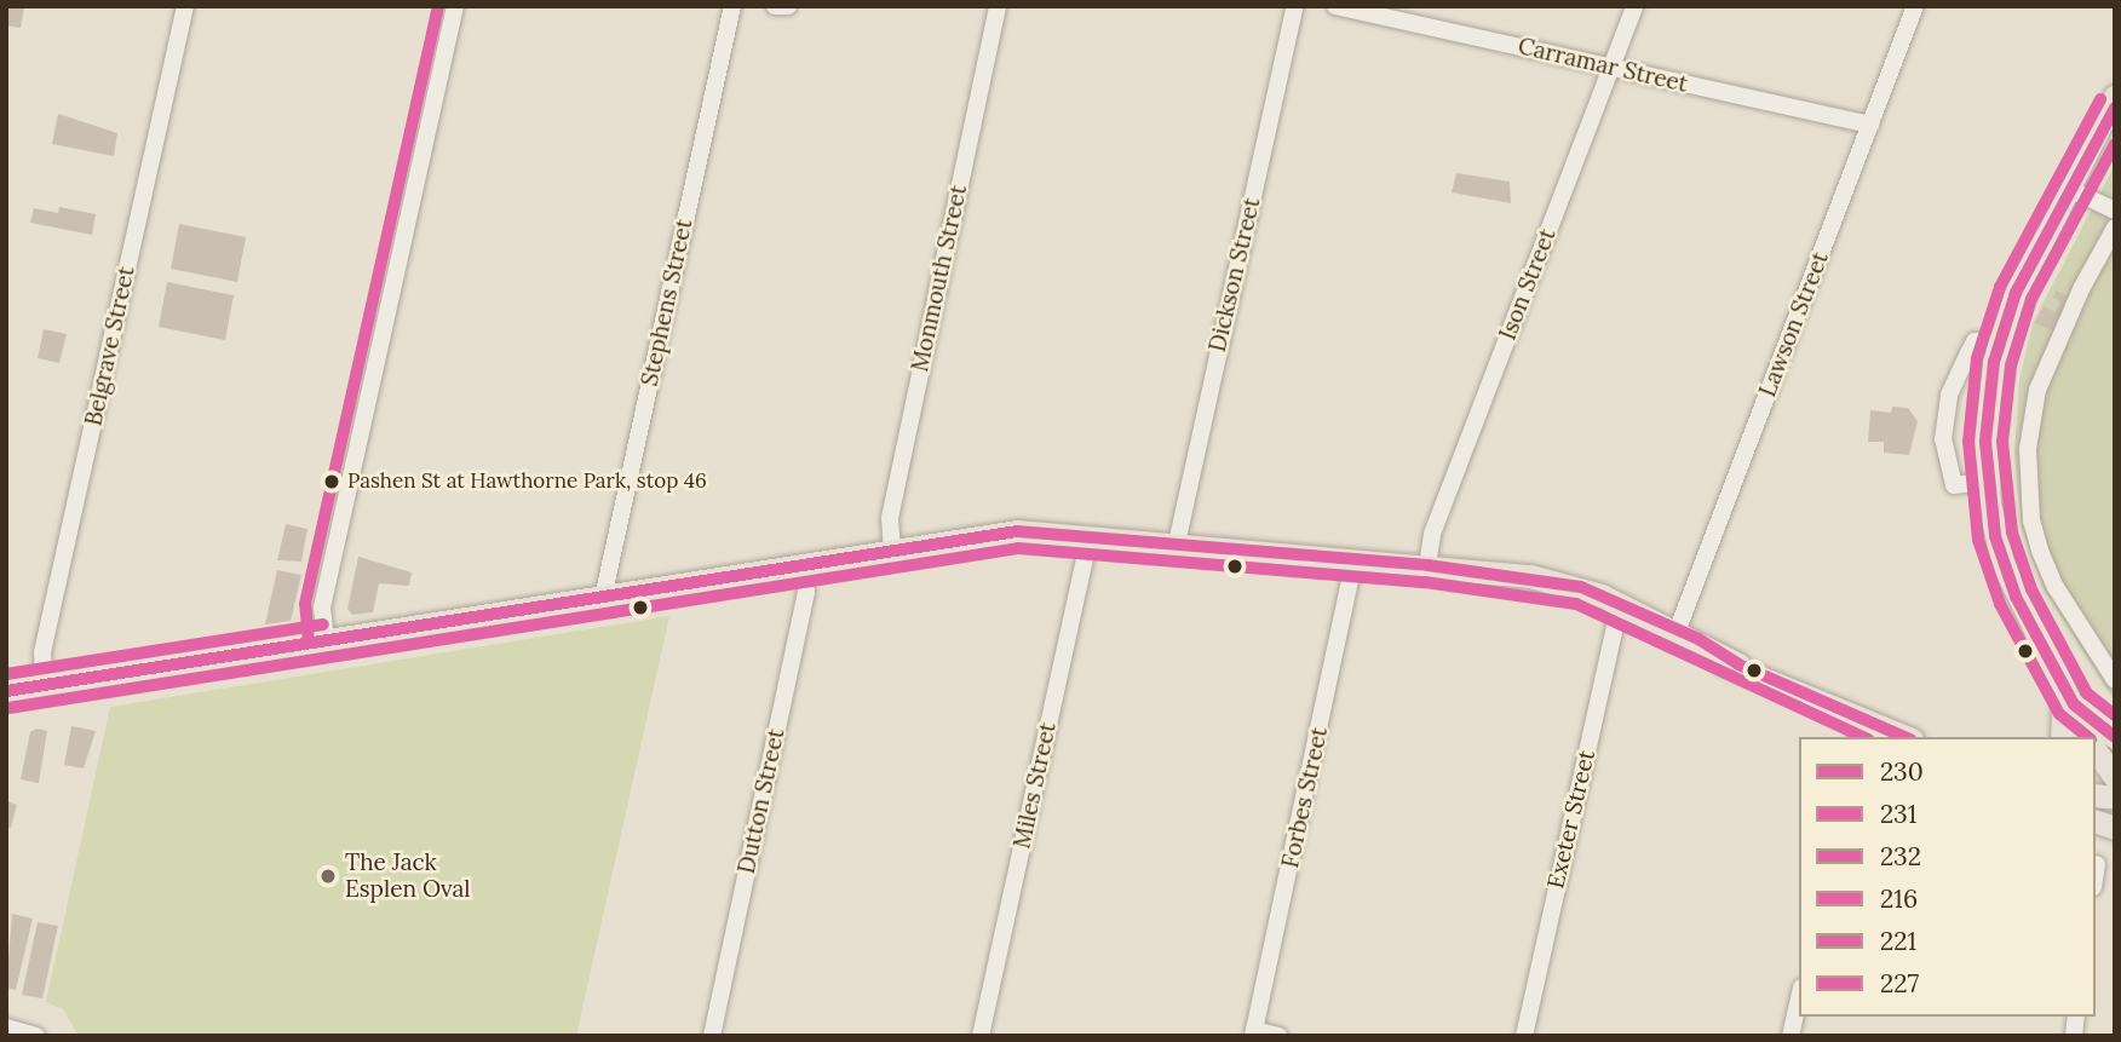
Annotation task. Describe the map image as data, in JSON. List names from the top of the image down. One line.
{"streets":{"street":["Carramar Street","Dickson Street","Monmouth Street","Ison Street","Stephens Street","Lawson Street","Belgrave Street","Miles Street","Forbes Street","Dutton Street","Exeter Street"]},"crossings":[["Carramar Street","Ison Street"],["Carramar Street","Lawson Street"]],"places":["Pashen St at Hawthorne Park, stop 46","The Jack Esplen Oval"],"lines":["transit line 232","transit line 221","transit line 216","transit line 227","transit line 230","transit line 231"],"legend":["230","231","232","216","221","227"]}
